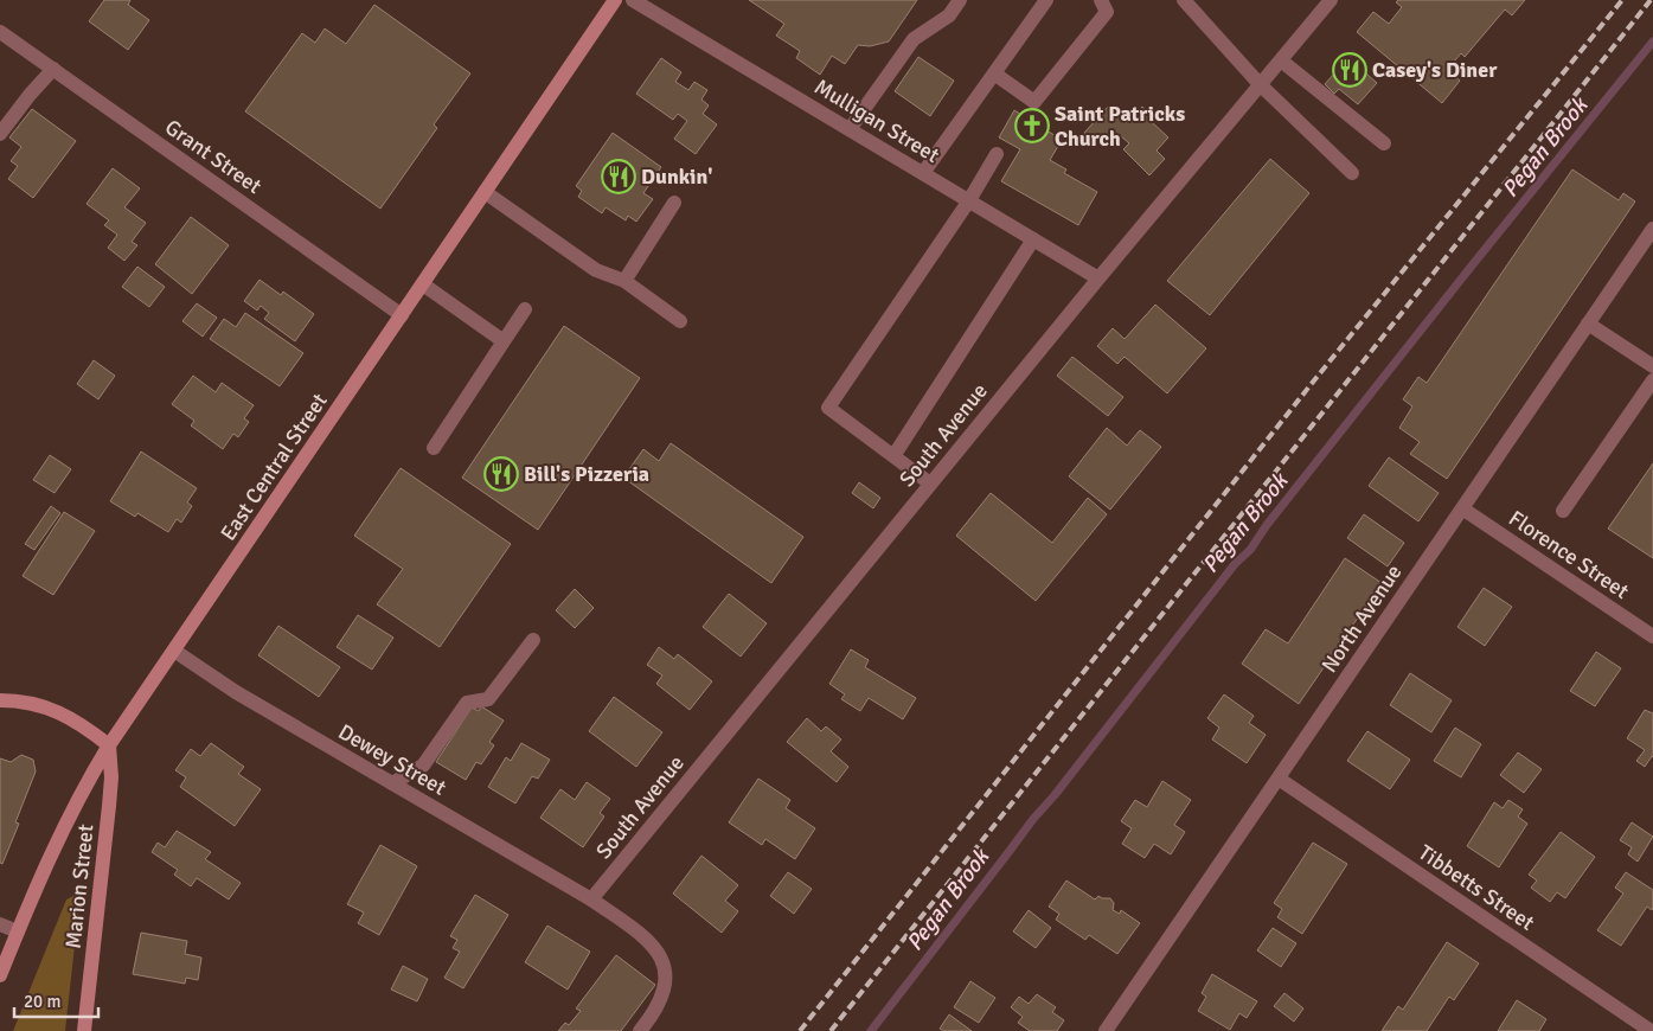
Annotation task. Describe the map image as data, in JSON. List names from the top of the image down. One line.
{"streets":{"main road":["East Central Street","Marion Street"],"street":["Mulligan Street","Grant Street","South Avenue","Florence Street","North Avenue","Dewey Street","Tibbetts Street"]},"crossings":[["Mulligan Street","South Avenue"],["Grant Street","East Central Street"],["South Avenue","Dewey Street"],["East Central Street","Dewey Street"],["East Central Street","Marion Street"],["Florence Street","North Avenue"],["North Avenue","Tibbetts Street"]],"water":["Pegan Brook"],"places":{"restaurant":["Casey's Diner","Dunkin'","Bill's Pizzeria"],"church":["Saint Patricks Church"]},"scale_bar":"20 m"}
